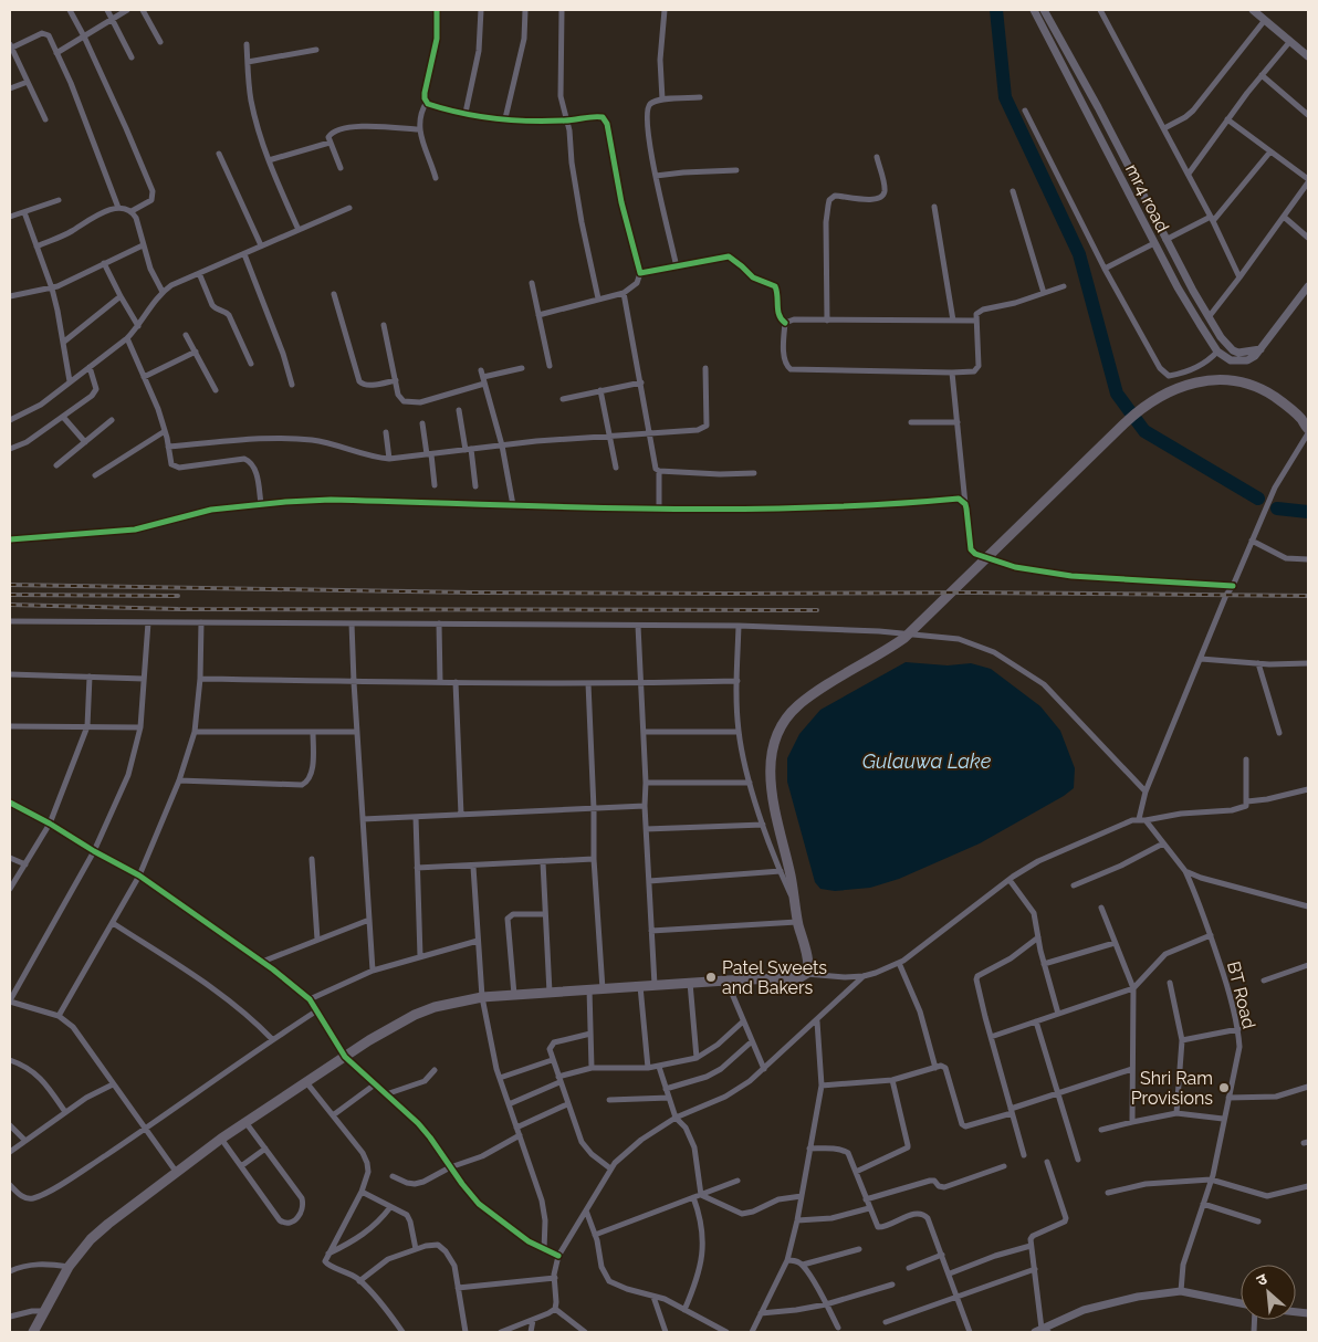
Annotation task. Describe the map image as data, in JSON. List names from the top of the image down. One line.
{"streets":{"street":["mr4 road","BT Road"]},"water":["Gulauwa Lake"],"places":["Patel Sweets and Bakers","Shri Ram Provisions"],"north":"top left"}
